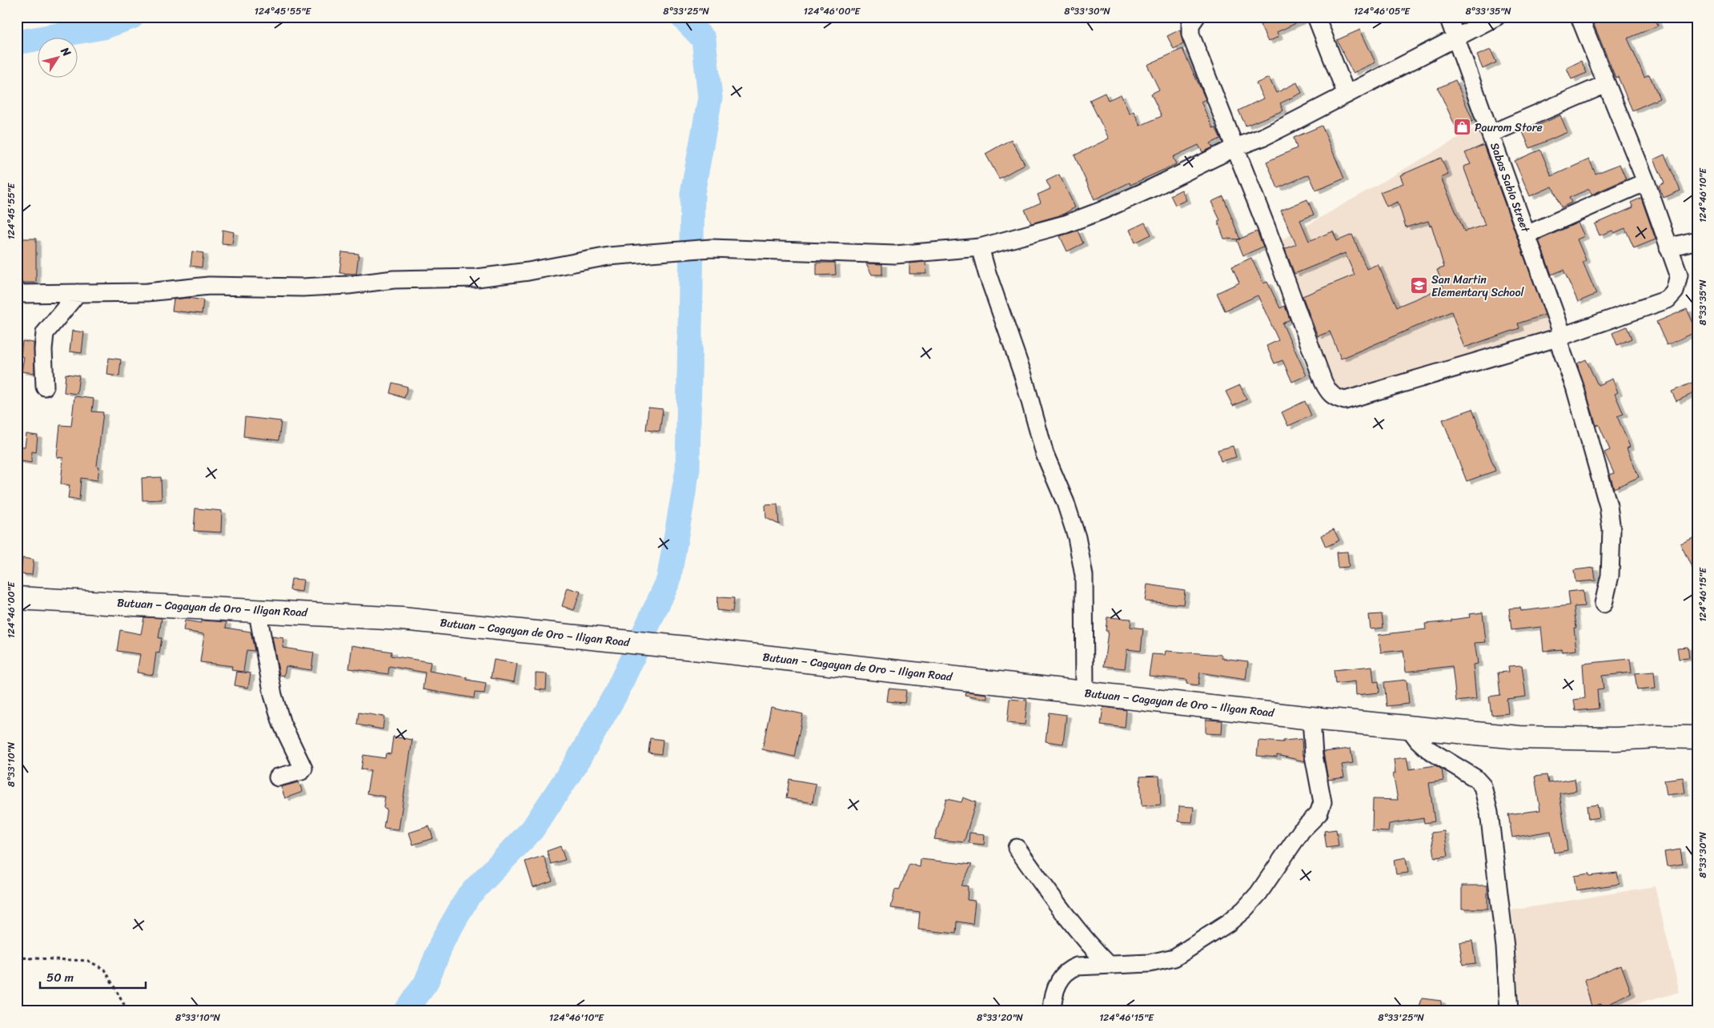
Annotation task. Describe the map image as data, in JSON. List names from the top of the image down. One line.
{"streets":{"highway":["Butuan – Cagayan de Oro – Iligan Road"],"street":["Sabas Sabio Street"]},"places":{"shop":["Paurom Store"],"school or university":["San Martin Elementary School"]},"scale_bar":"50 m","north":"top right","coordinates":["124°45'55\"E","8°33'25\"N","124°46'00\"E","8°33'30\"N","124°46'05\"E","8°33'35\"N","124°46'10\"E","124°46'15\"E","8°33'10\"N","8°33'20\"N"]}
